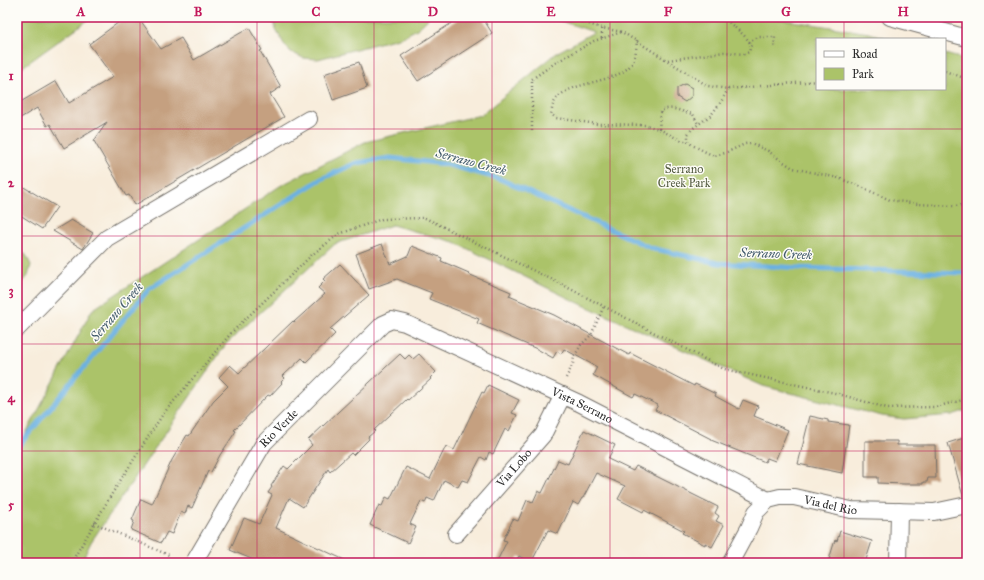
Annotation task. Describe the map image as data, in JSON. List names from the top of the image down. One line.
{"streets":{"street":["Vista Serrano","Rio Verde","Via Lobo","Via del Rio"]},"crossings":[["Vista Serrano","Rio Verde"],["Vista Serrano","Via Lobo"],["Vista Serrano","Via del Rio"]],"water":["Serrano Creek"],"parks":["Serrano Creek Park"],"legend":["Road","Park"],"grid":{"columns":["A","B","C","D","E","F","G","H"],"rows":["1","2","3","4","5"]}}
